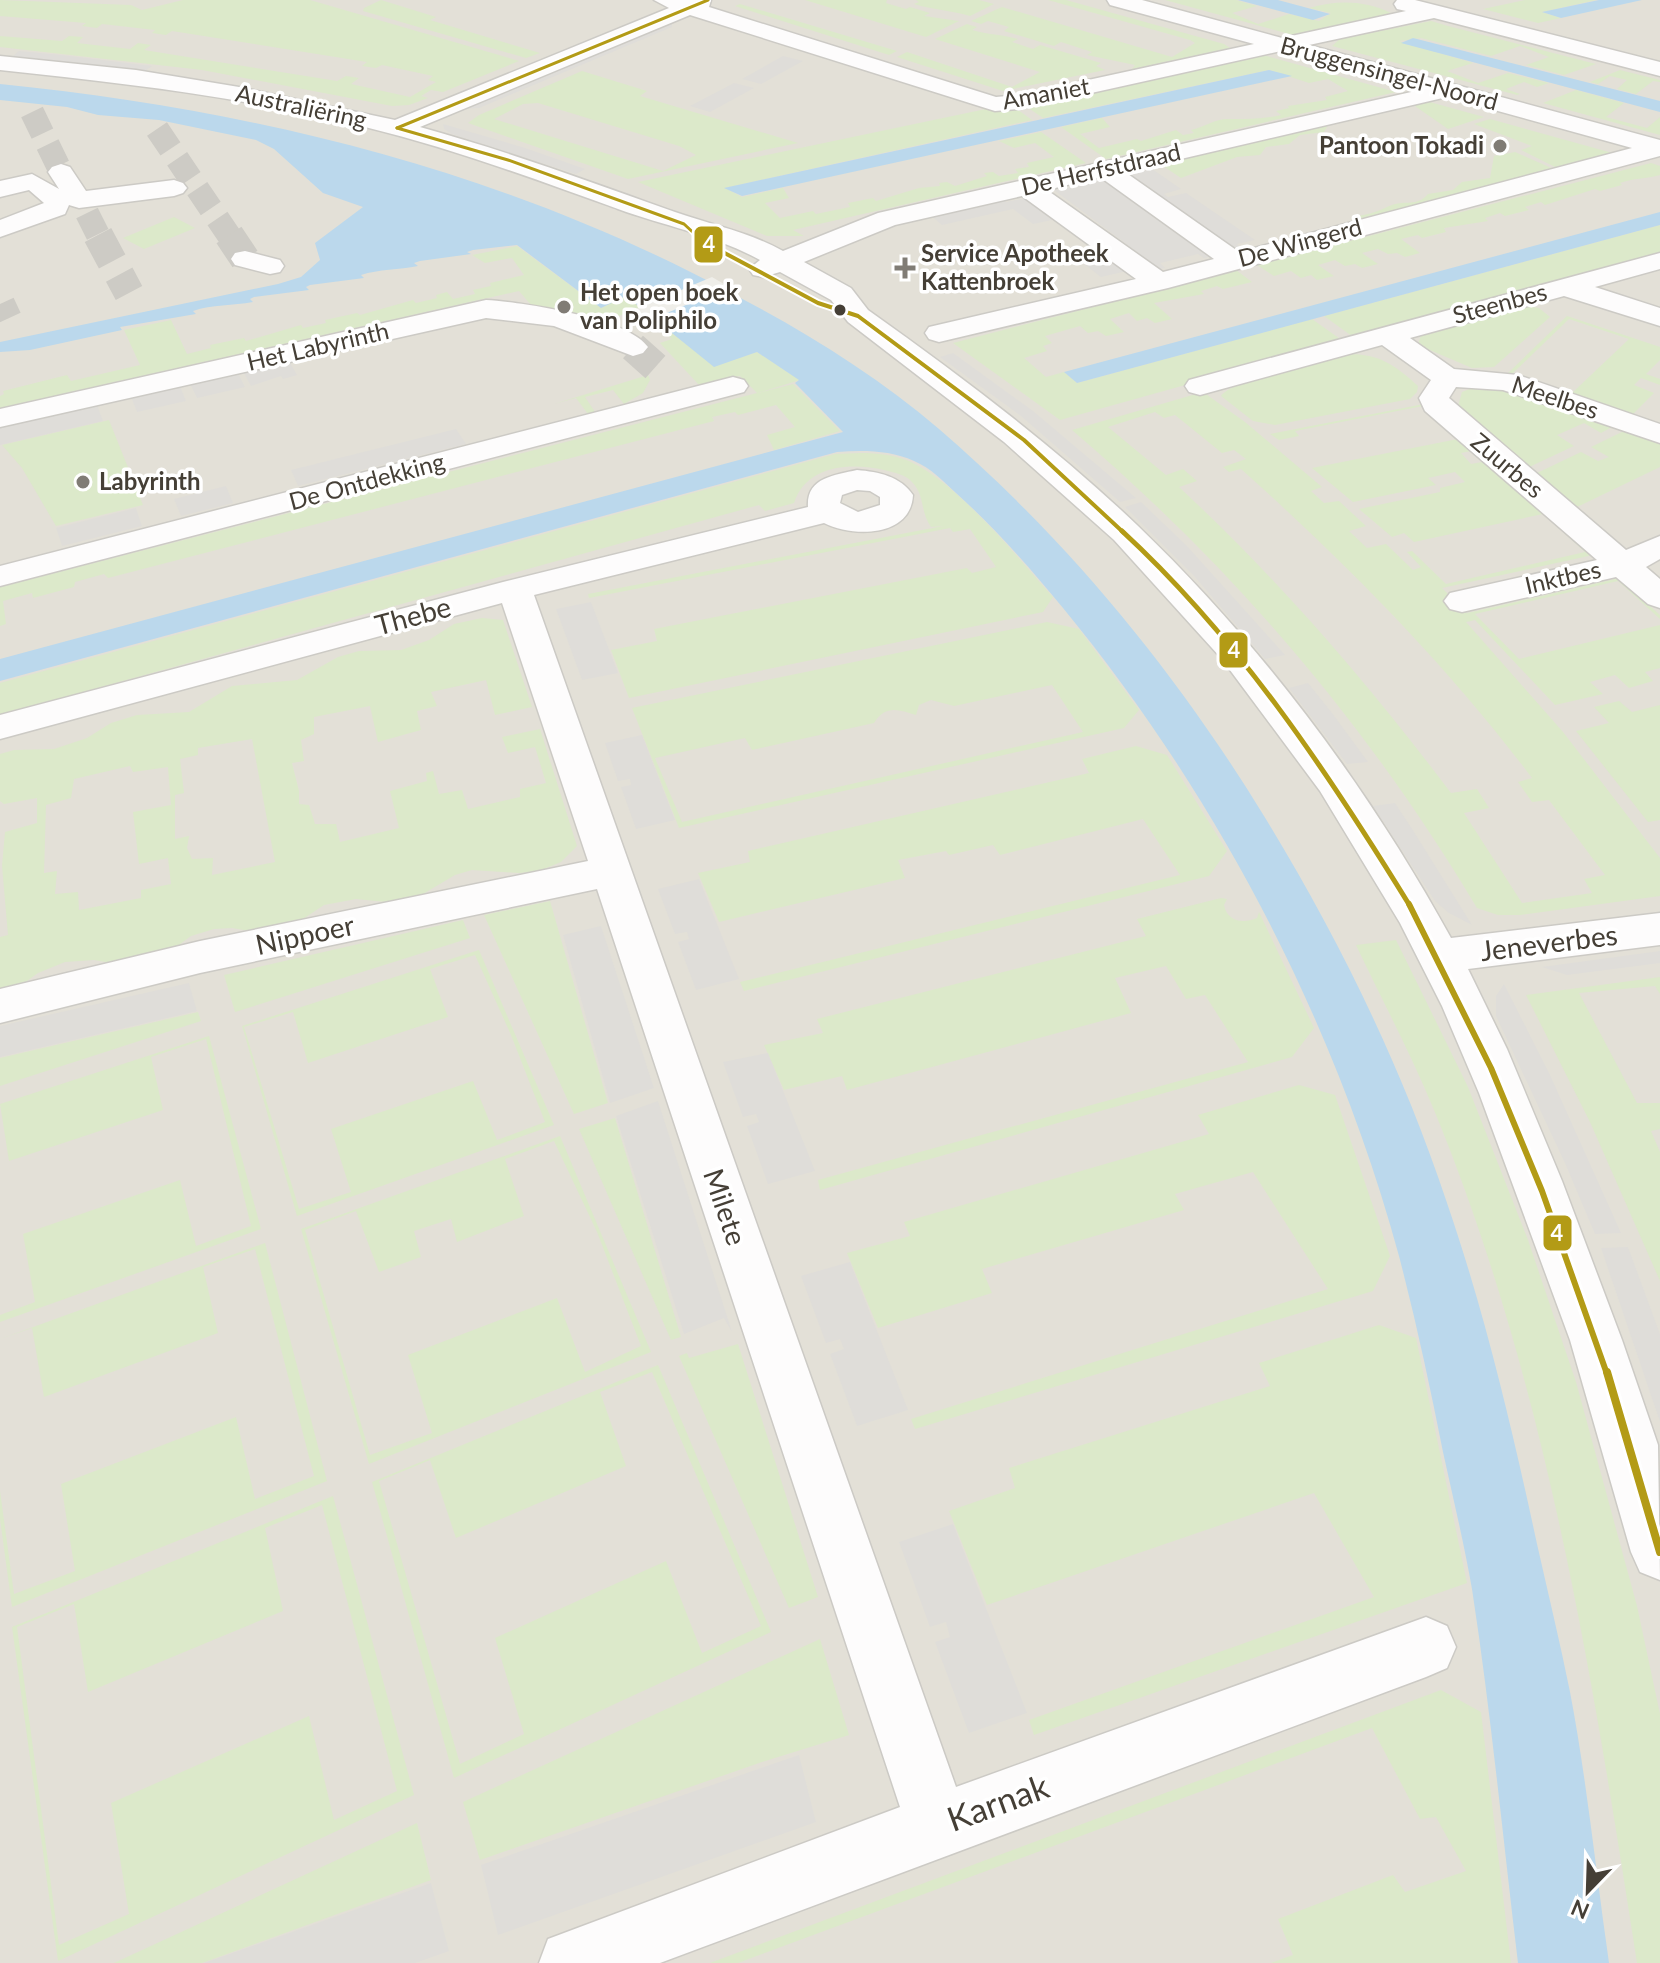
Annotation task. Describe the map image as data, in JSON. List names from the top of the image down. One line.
{"streets":{"street":["Bruggensingel-Noord","Amaniet","Australiëring","De Herfstdraad","De Wingerd","Steenbes","Het Labyrinth","Meelbes","Zuurbes","De Ontdekking","Inktbes","Thebe","Nippoer","Jeneverbes","Milete","Karnak"]},"crossings":[["Bruggensingel-Noord","Amaniet"],["Bruggensingel-Noord","De Herfstdraad"],["Bruggensingel-Noord","De Wingerd"],["Australiëring","De Herfstdraad"],["Australiëring","Jeneverbes"],["Meelbes","Zuurbes"],["Zuurbes","Inktbes"],["Thebe","Milete"],["Nippoer","Milete"],["Milete","Karnak"]],"places":{"other":["Pantoon Tokadi","Het open boek van Poliphilo","Labyrinth"],"health":["Service Apotheek Kattenbroek"]},"lines":["transit line 4"],"north":"bottom left"}
